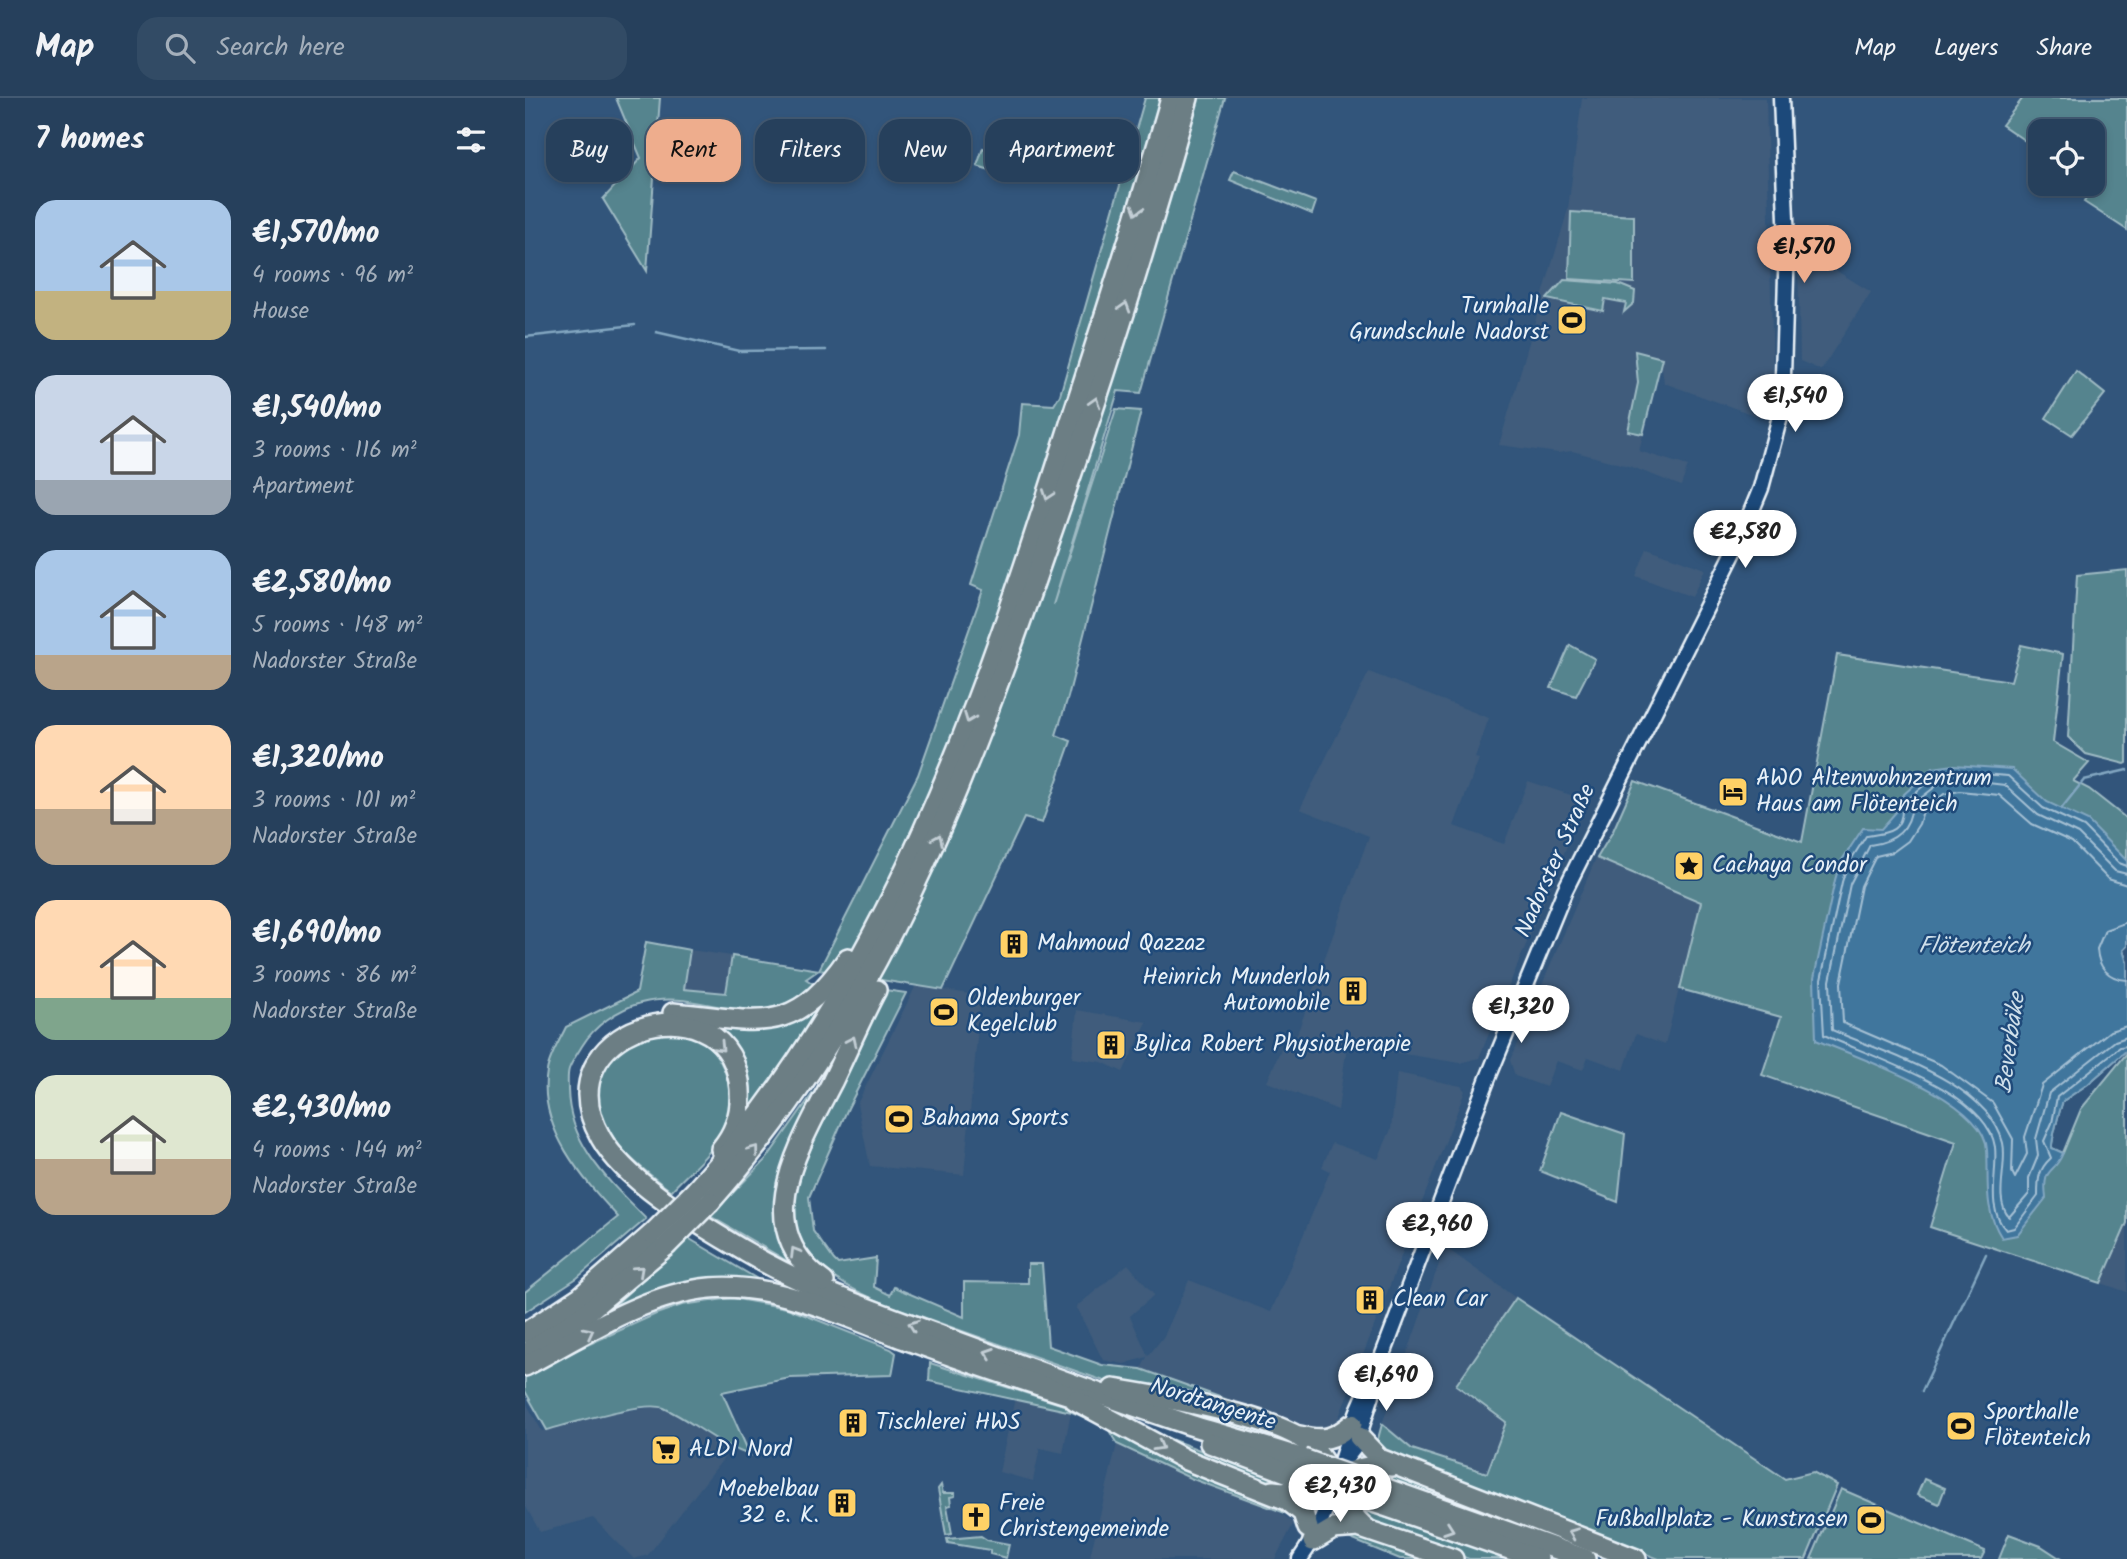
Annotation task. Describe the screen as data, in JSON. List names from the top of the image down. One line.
{"streets":{"highway":["Nordtangente"],"street":["Nadorster Straße"]},"water":["Flötenteich","Beverbäke"],"places":{"sports":["Turnhalle Grundschule Nadorst","Oldenburger Kegelclub","Bahama Sports","Sporthalle Flötenteich","Fußballplatz - Kunstrasen"],"hotel":["AWO Altenwohnzentrum Haus am Flötenteich"],"place":["Cachaya Condor"],"building":["Mahmoud Qazzaz","Heinrich Munderloh Automobile","Bylica Robert Physiotherapie","Clean Car","Tischlerei HWS","Moebelbau 32 e. K."],"supermarket":["ALDI Nord"],"church":["Freie Christengemeinde"]},"page":{"header":"Map","search":"Search here","nav":["Map","Layers","Share"],"heading":"7 homes","chip":["Buy","Rent","Filters","New","Apartment"],"list":[{"name":"€1,570/mo","note":"4 rooms · 96 m² · House"},{"name":"€1,540/mo","note":"3 rooms · 116 m² · Apartment"},{"name":"€2,580/mo","note":"5 rooms · 148 m² · Nadorster Straße"},{"name":"€1,320/mo","note":"3 rooms · 101 m² · Nadorster Straße"},{"name":"€1,690/mo","note":"3 rooms · 86 m² · Nadorster Straße"},{"name":"€2,430/mo","note":"4 rooms · 144 m² · Nadorster Straße"}],"price":["€1,570","€1,540","€2,580","€1,320","€2,960","€1,690","€2,430"]}}
